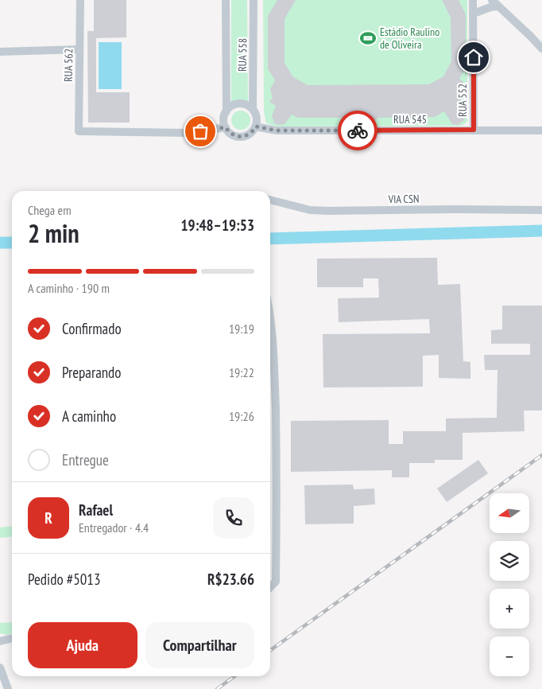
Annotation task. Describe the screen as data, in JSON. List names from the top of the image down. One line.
{"streets":{"street":["RUA 558","RUA 562","RUA 552","RUA 545","VIA CSN"]},"crossings":[["RUA 558","RUA 562"],["RUA 558","RUA 545"],["RUA 562","RUA 545"],["RUA 552","RUA 545"]],"places":{"sports":["Estádio Raulino de Oliveira"]},"north":"left","page":{"heading":["2 min","Chega em","19:48–19:53"],"panel":["Rafael","Entregador · 4.4","Pedido #5013","R$23.66"],"bar":"A caminho · 190 m","list":[["Confirmado","19:19"],["Preparando","19:22"],["A caminho","19:26"],"Entregue"],"map_buttons":["+","−"],"round":"R","buttons":["Ajuda","Compartilhar"]}}
